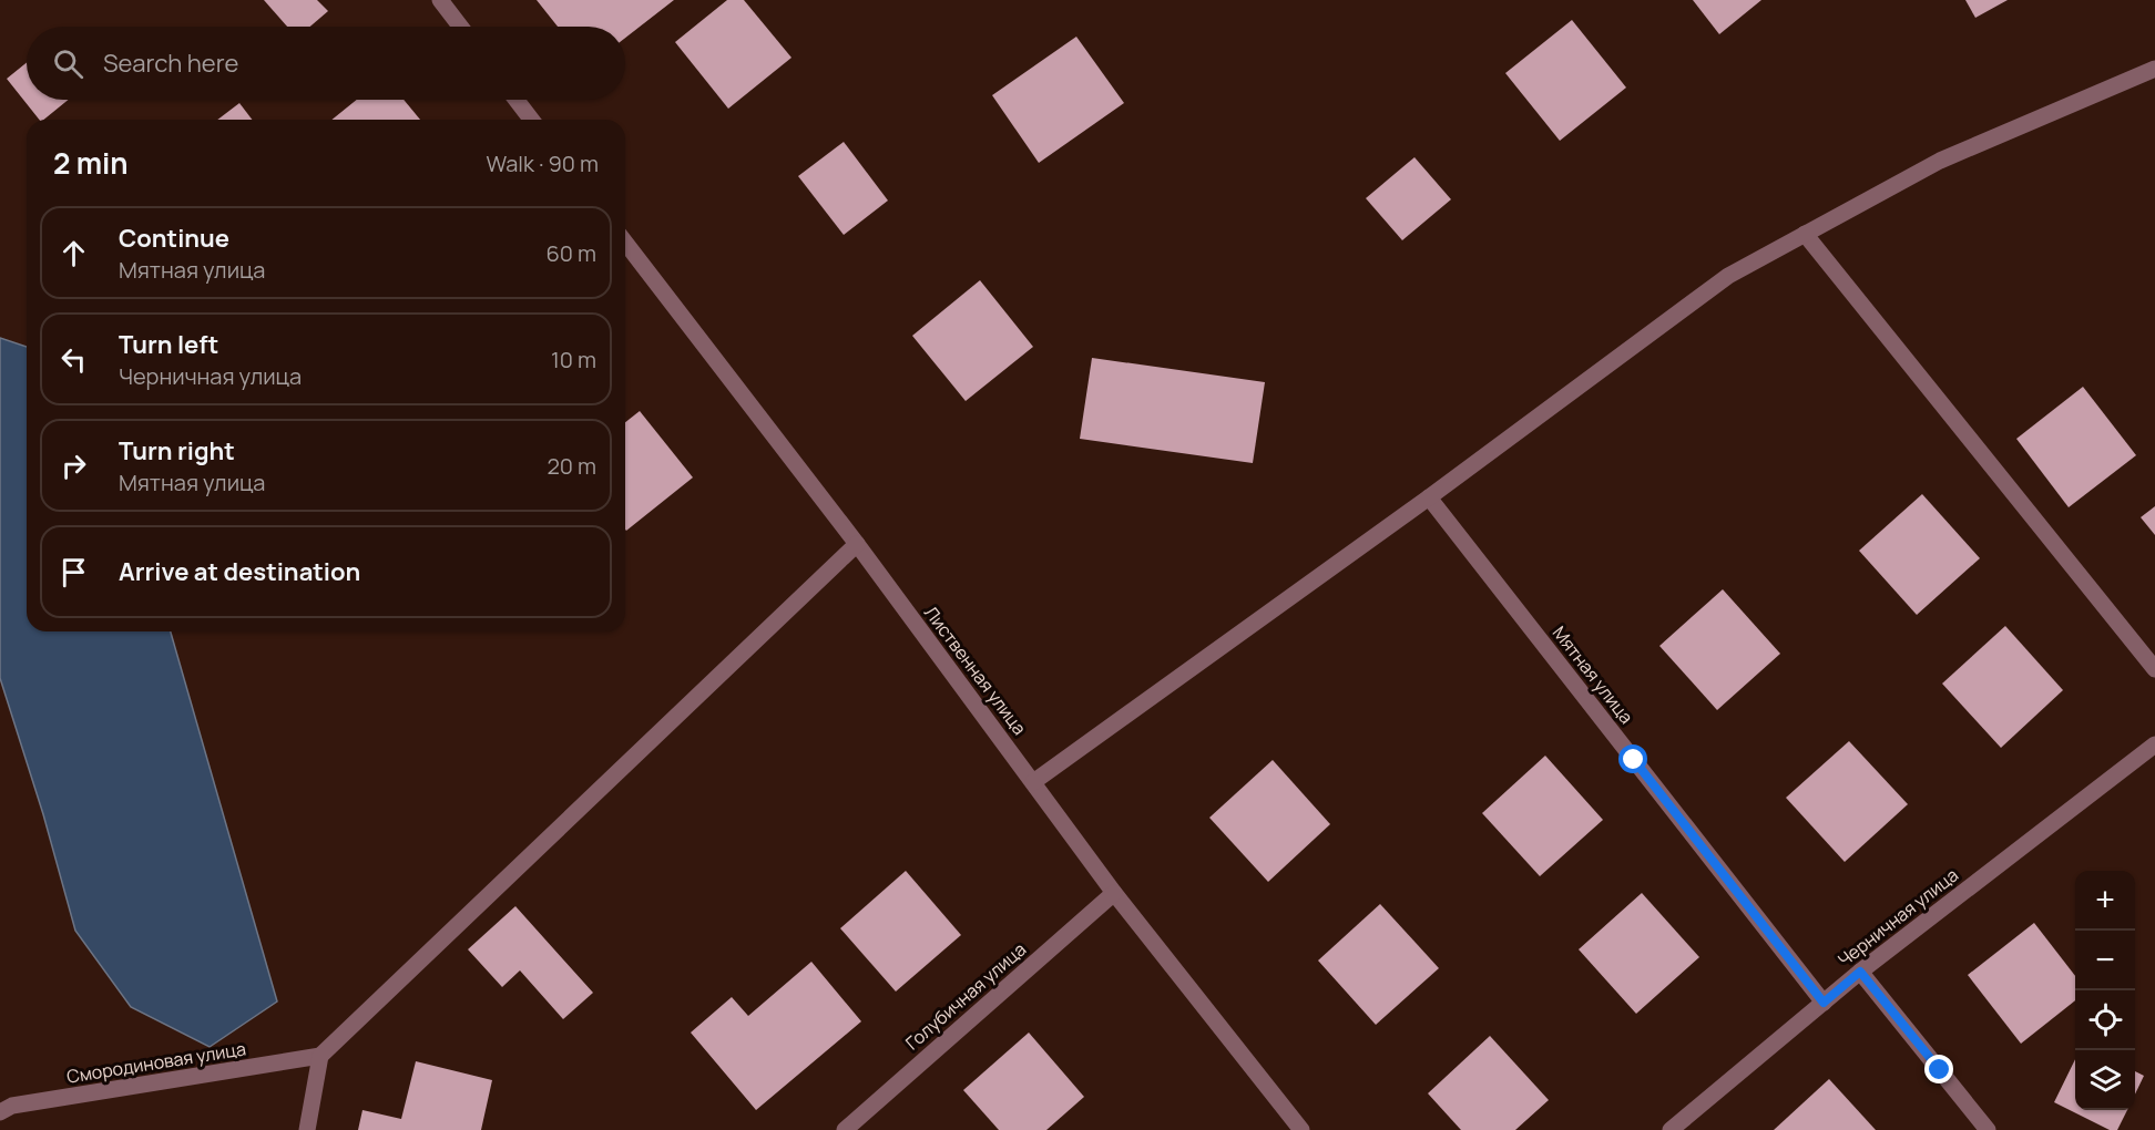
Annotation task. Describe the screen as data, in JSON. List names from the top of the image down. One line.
{"streets":{"street":["Лиственная улица","Мятная улица","Черничная улица","Голубичная улица","Смородиновая улица"]},"crossings":[["Лиственная улица","Голубичная улица"],["Мятная улица","Черничная улица"]],"page":{"search":"Search here","heading":["2 min","Walk · 90 m"],"list":[["Continue","Мятная улица","60 m"],["Turn left","Черничная улица","10 m"],["Turn right","Мятная улица","20 m"],"Arrive at destination"],"map_buttons":["+","−"]}}
